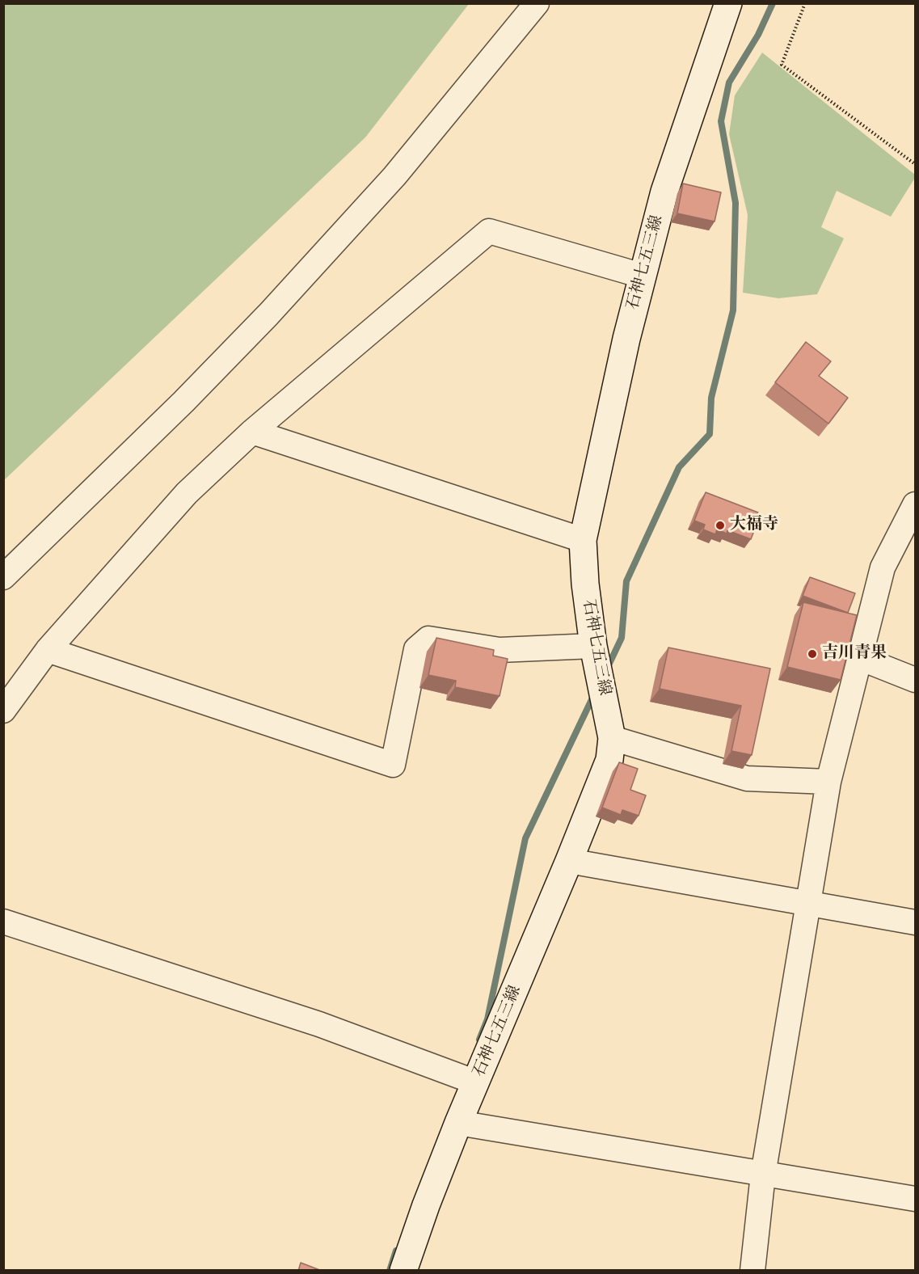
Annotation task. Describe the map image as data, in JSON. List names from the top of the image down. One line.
{"streets":{"main road":["石神七五三線"]},"places":["大福寺","吉川青果"]}
